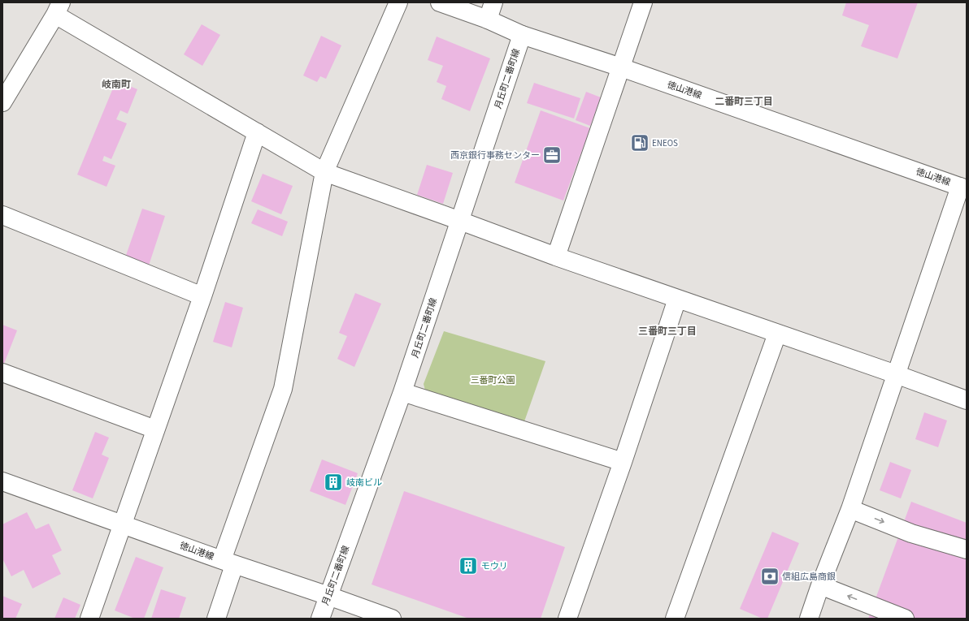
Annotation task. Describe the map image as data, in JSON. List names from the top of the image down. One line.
{"streets":{"street":["月丘町二番町線","徳山港線"]},"crossings":[["月丘町二番町線","徳山港線"]],"districts":["岐南町","二番町三丁目","三番町三丁目"],"parks":["三番町公園"],"places":{"fuel station":["ENEOS"],"office":["西京銀行事務センター"],"building":["岐南ビル","モウリ"],"bank":["信組広島商銀"]}}
